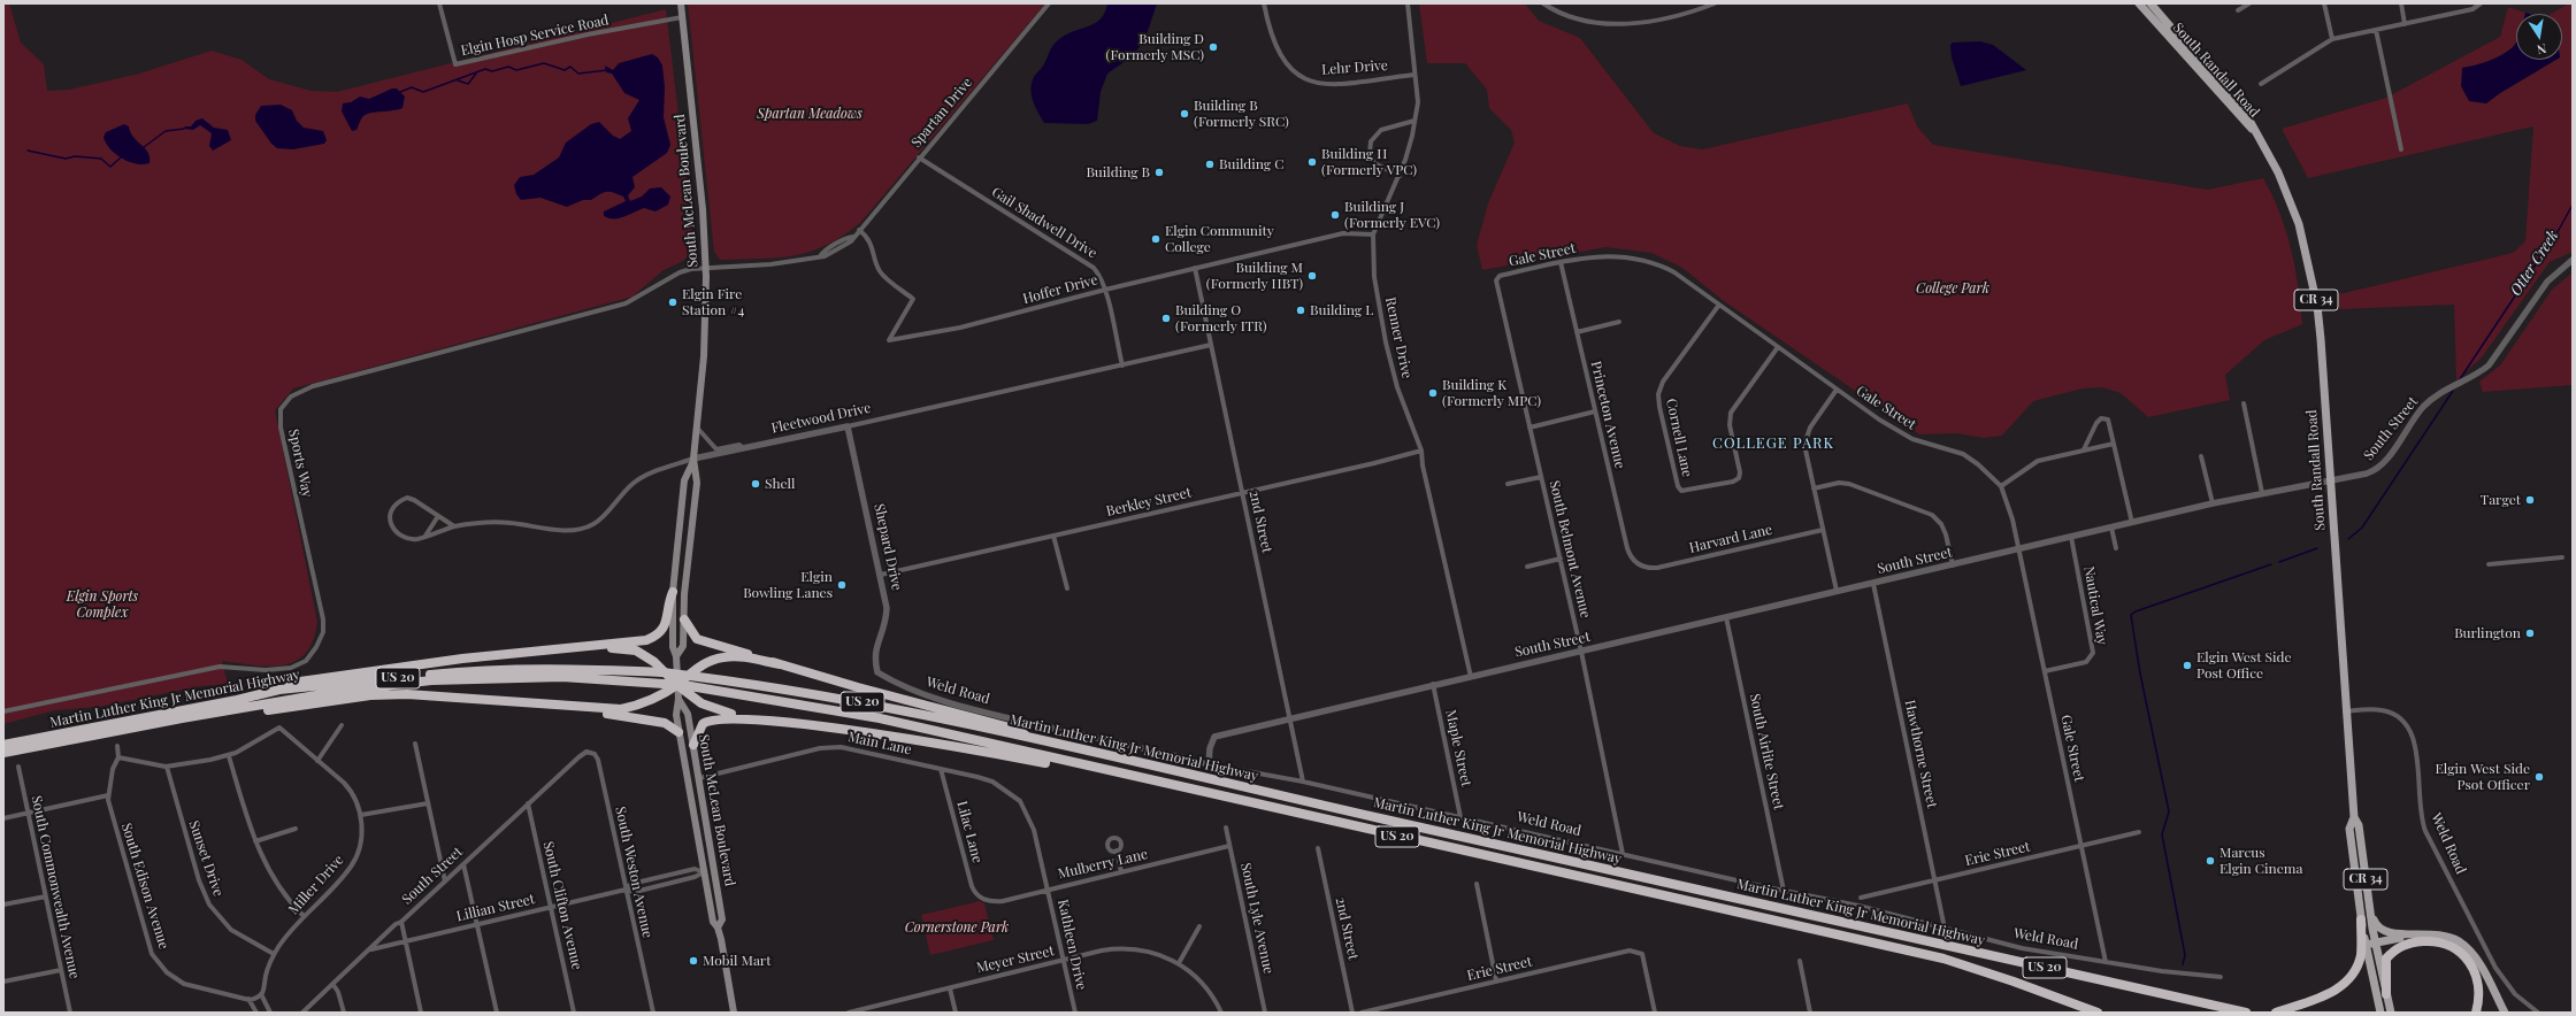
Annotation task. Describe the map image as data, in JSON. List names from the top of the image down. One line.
{"streets":{"highway":["US 20","Martin Luther King Jr Memorial Highway"],"main road":["South Randall Road","South McLean Boulevard","CR 34"],"street":["Elgin Hosp Service Road","Lehr Drive","Spartan Drive","Gail Shadwell Drive","Gale Street","Hoffer Drive","Renner Drive","Princeton Avenue","Fleetwood Drive","South Street","Cornell Lane","Sports Way","Berkley Street","2nd Street","Harvard Lane","Shepard Drive","South Belmont Avenue","Nautical Way","Weld Road","Main Lane","Maple Street","South Airlite Street","Hawthorne Street","Lilac Lane","Erie Street","Sunset Drive","Mulberry Lane","South Weston Avenue","Miller Drive","South Edison Avenue","South Commonwealth Avenue","South Clifton Avenue","Lillian Street","South Lyle Avenue","Kathleen Drive","Meyer Street"]},"crossings":[["Elgin Hosp Service Road","South McLean Boulevard"],["Lehr Drive","Renner Drive"],["South Randall Road","South Street"],["South Randall Road","Weld Road"],["Spartan Drive","South McLean Boulevard"],["Spartan Drive","Gail Shadwell Drive"],["Spartan Drive","Hoffer Drive"],["Spartan Drive","Sports Way"],["South McLean Boulevard","Fleetwood Drive"],["South McLean Boulevard","Sports Way"],["South McLean Boulevard","Main Lane"],["South McLean Boulevard","Lillian Street"],["Gail Shadwell Drive","Hoffer Drive"],["Gail Shadwell Drive","Fleetwood Drive"],["Gale Street","Princeton Avenue"],["Gale Street","South Street"],["Gale Street","Cornell Lane"],["Gale Street","South Belmont Avenue"],["Gale Street","Nautical Way"],["Gale Street","Weld Road"],["Gale Street","Erie Street"],["Hoffer Drive","Renner Drive"],["Hoffer Drive","2nd Street"],["Renner Drive","South Street"],["Renner Drive","Berkley Street"],["Princeton Avenue","Harvard Lane"],["Fleetwood Drive","2nd Street"],["Fleetwood Drive","Shepard Drive"],["South Street","2nd Street"],["South Street","South Belmont Avenue"],["South Street","Nautical Way"],["South Street","Weld Road"],["South Street","Maple Street"],["South Street","South Airlite Street"],["South Street","Hawthorne Street"],["South Street","South Weston Avenue"],["South Street","South Clifton Avenue"],["South Street","Lillian Street"],["Berkley Street","2nd Street"],["Berkley Street","Shepard Drive"],["2nd Street","Weld Road"],["Shepard Drive","Weld Road"],["South Belmont Avenue","Weld Road"],["Weld Road","Maple Street"],["Weld Road","South Airlite Street"],["Weld Road","Hawthorne Street"],["Main Lane","Lilac Lane"],["Main Lane","Kathleen Drive"],["Hawthorne Street","Erie Street"],["Lilac Lane","Mulberry Lane"],["Sunset Drive","Miller Drive"],["Mulberry Lane","South Lyle Avenue"],["Mulberry Lane","Kathleen Drive"],["South Weston Avenue","Lillian Street"],["Miller Drive","South Edison Avenue"],["South Clifton Avenue","Lillian Street"],["Kathleen Drive","Meyer Street"]],"districts":["COLLEGE PARK"],"water":["Otter Creek"],"parks":["Spartan Meadows","College Park","Elgin Sports Complex","Cornerstone Park"],"places":["Building D (Formerly MSC)","Building B (Formerly SRC)","Building H (Formerly VPC)","Building C","Building B","Building J (Formerly EVC)","Elgin Community College","Building M (Formerly HBT)","Elgin Fire Station #4","Building L","Building O (Formerly ITR)","Building K (Formerly MPC)","Shell","Target","Elgin Bowling Lanes","Burlington","Elgin West Side Post Office","Elgin West Side Psot Officer","Marcus Elgin Cinema","Mobil Mart"],"north":"bottom"}
